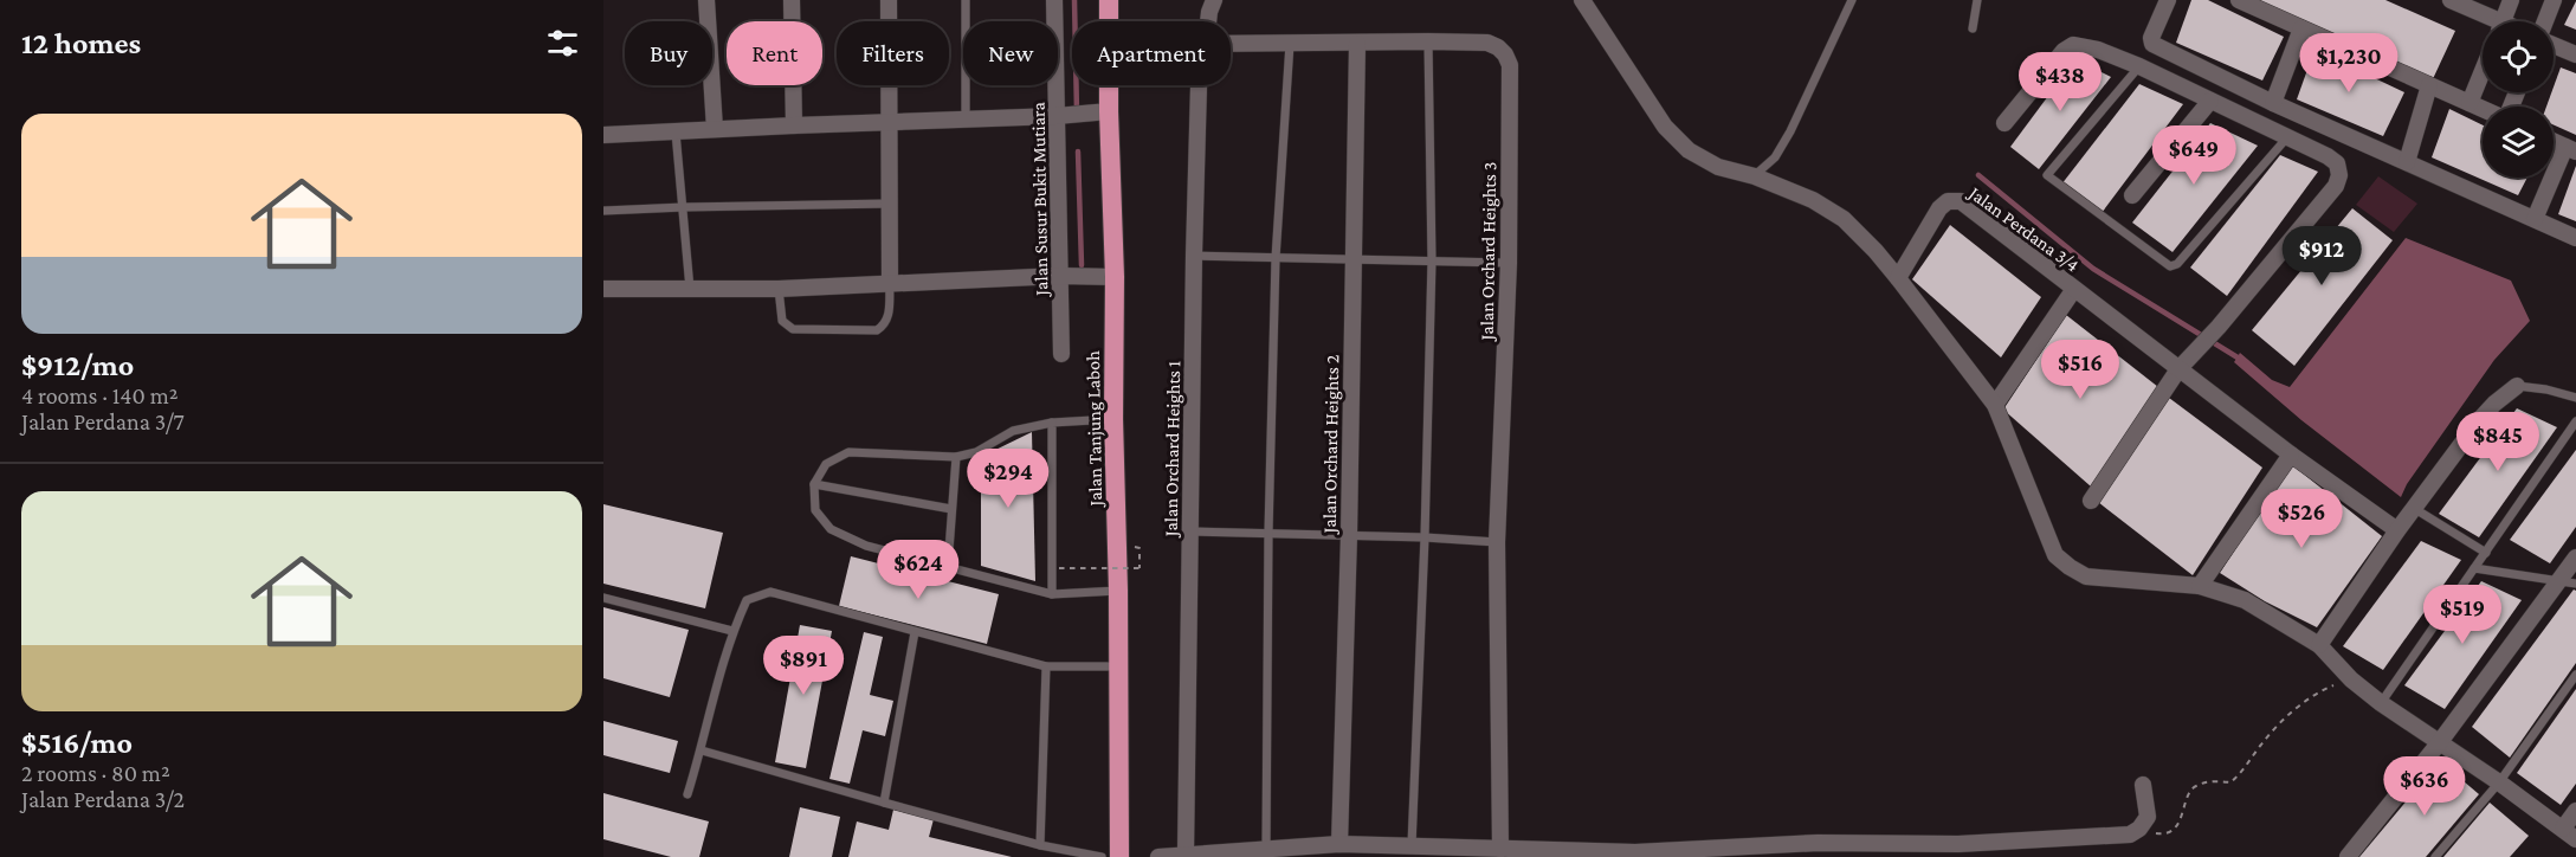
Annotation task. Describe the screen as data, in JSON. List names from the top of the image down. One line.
{"streets":{"highway":["Jalan Tanjung Laboh"],"street":["Jalan Susur Bukit Mutiara","Jalan Perdana 3/4","Jalan Orchard Heights 3","Jalan Orchard Heights 2","Jalan Orchard Heights 1"]},"crossings":[["Jalan Orchard Heights 3","Jalan Orchard Heights 2"]],"page":{"heading":"12 homes","chip":["Buy","Rent","Filters","New","Apartment"],"price":["$1,230","$438","$649","$912","$516","$845","$294","$526","$624","$519","$891","$636"],"list":[{"name":"$912/mo","note":"4 rooms · 140 m² · Jalan Perdana 3/7"},{"name":"$516/mo","note":"2 rooms · 80 m² · Jalan Perdana 3/2"}]}}
